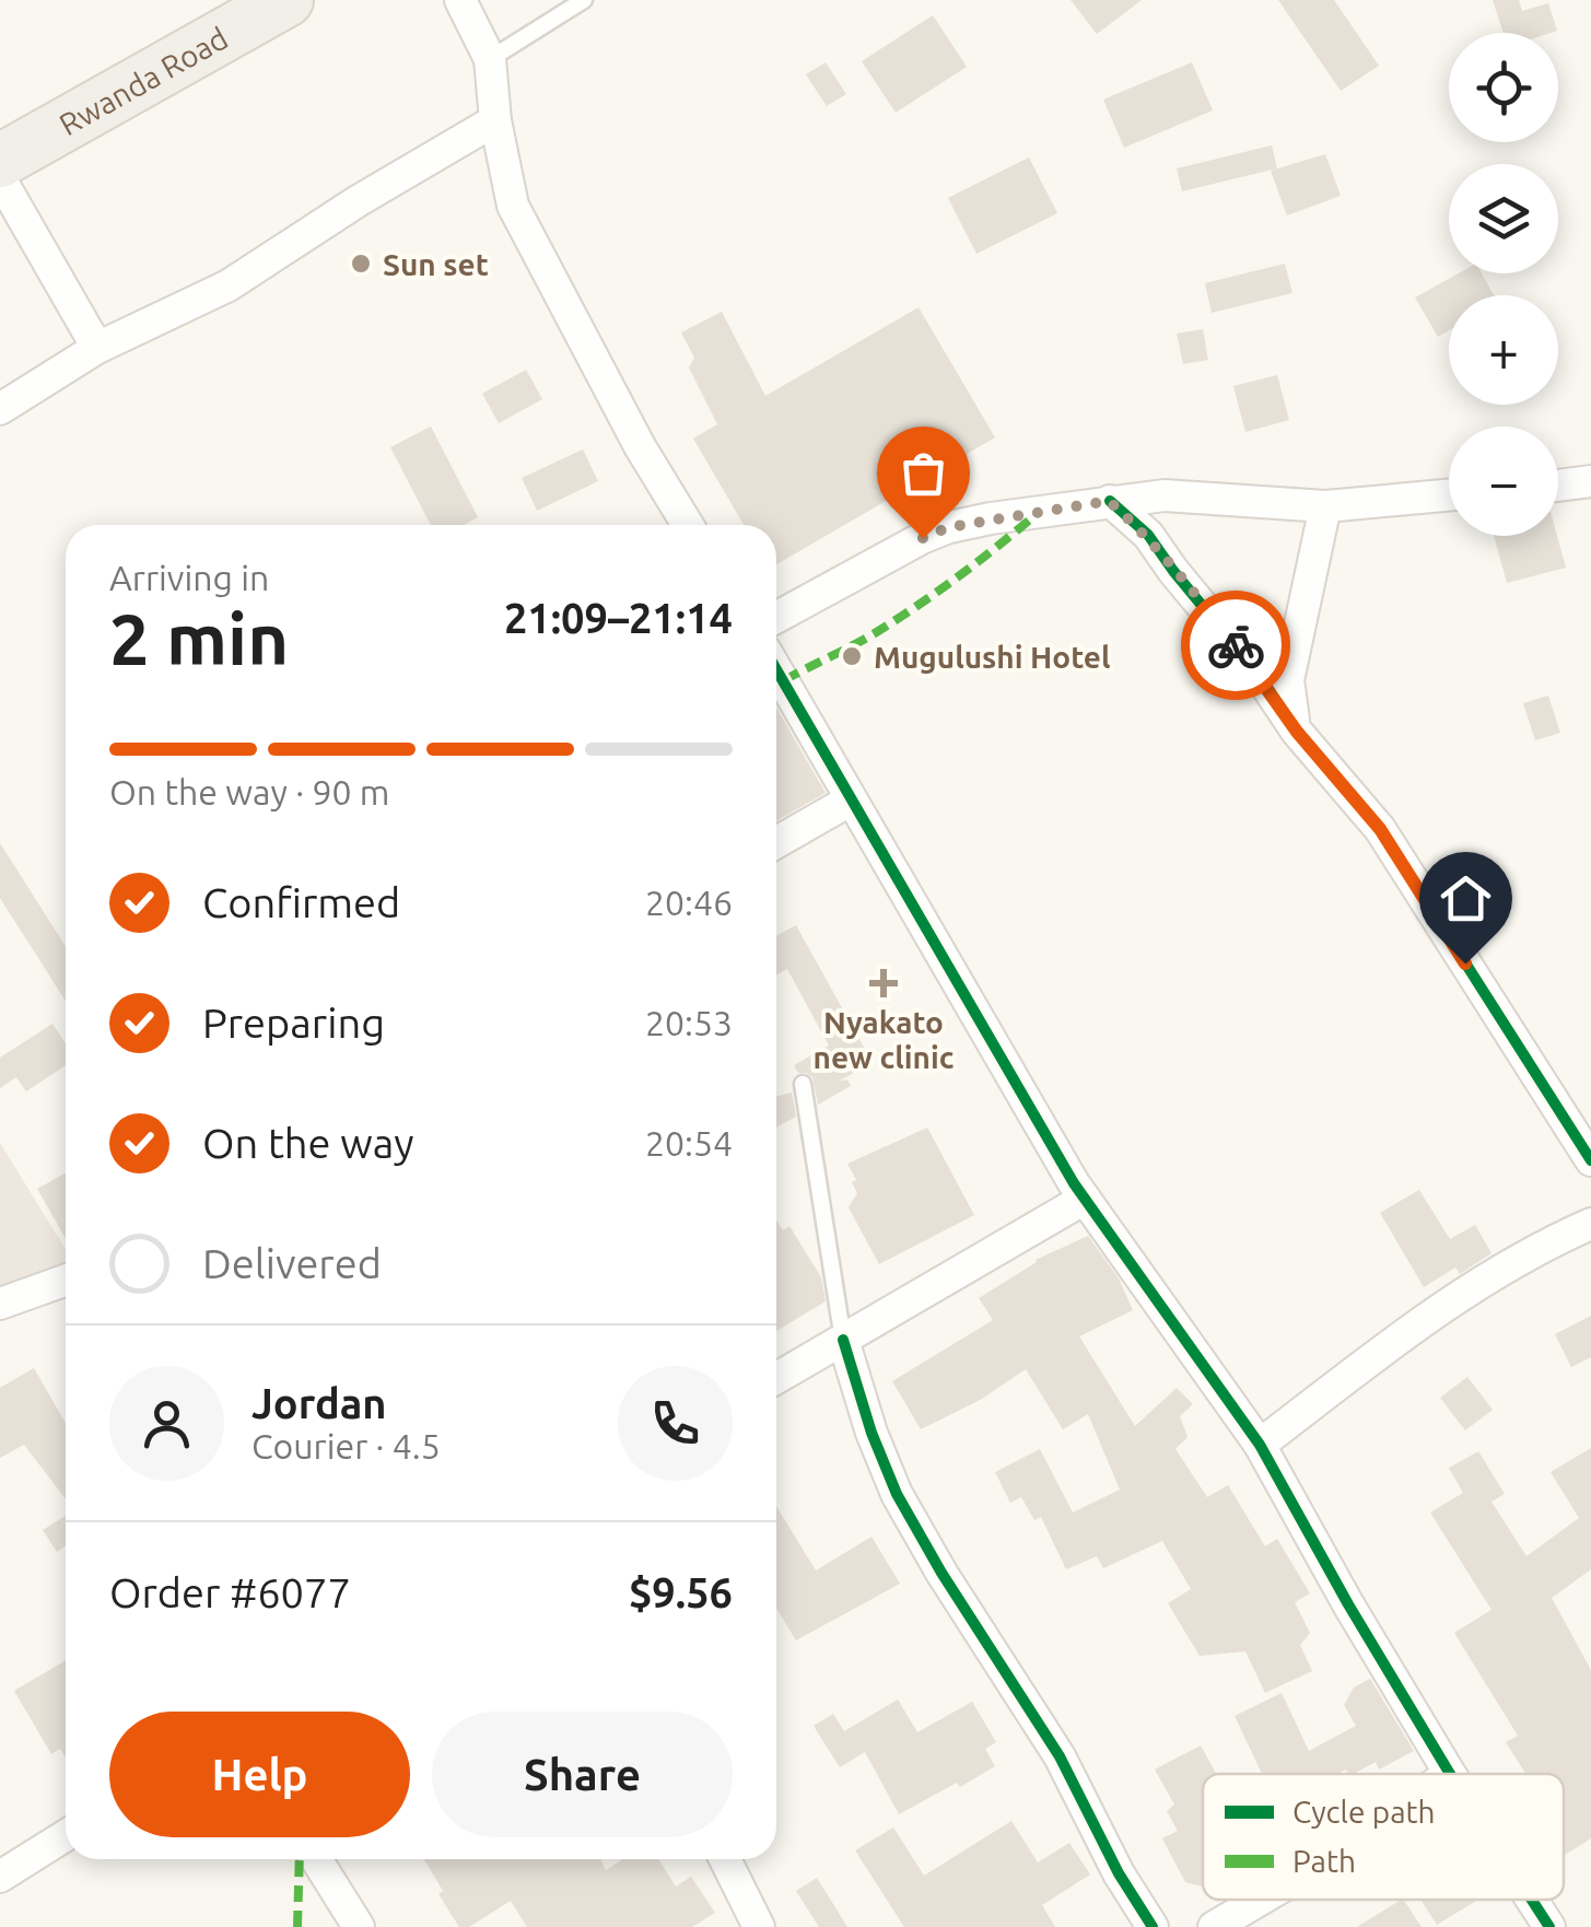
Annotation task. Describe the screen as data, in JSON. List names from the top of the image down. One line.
{"streets":{"highway":["Rwanda Road"]},"places":{"other":["Sun set","Mugulushi Hotel"],"health":["Nyakato new clinic"]},"legend":["Cycle path","Path"],"page":{"map_buttons":["+","−"],"heading":["2 min","Arriving in","21:09–21:14"],"panel":["Jordan","Courier · 4.5","Order #6077","$9.56"],"bar":"On the way · 90 m","list":[["Confirmed","20:46"],["Preparing","20:53"],["On the way","20:54"],"Delivered"],"buttons":["Help","Share"]}}
